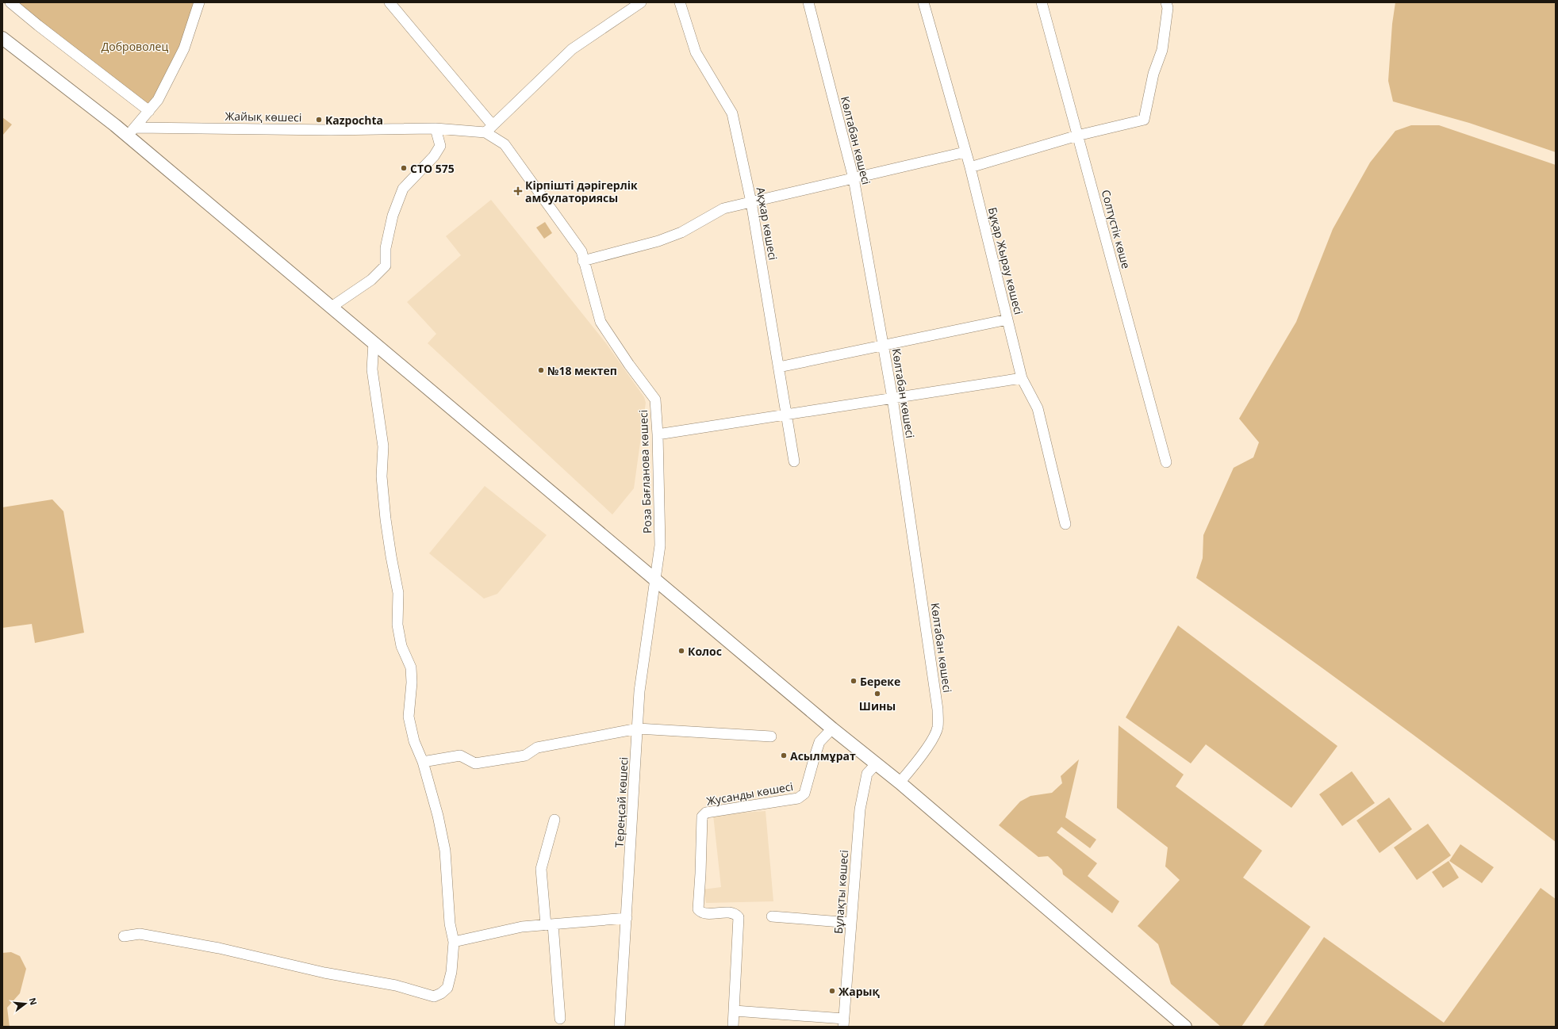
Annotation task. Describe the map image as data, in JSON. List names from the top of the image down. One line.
{"streets":{"street":["Жайық көшесі","Көлтабан көшесі","Ақжар көшесі","Солтүстік көше","Бұқар Жырау көшесі","Роза Бағланова көшесі","Жусанды көшесі","Тереңсай көшесі","Бұлақты көшесі"]},"crossings":[["Жайық көшесі","Роза Бағланова көшесі"],["Роза Бағланова көшесі","Тереңсай көшесі"]],"parks":["Доброволец"],"places":{"other":["Kazpochta","СТО 575","№18 мектеп","Колос","Береке","Шины","Асылмұрат","Жарық"],"health":["Кірпішті дәрігерлік амбулаториясы"]},"north":"right"}
